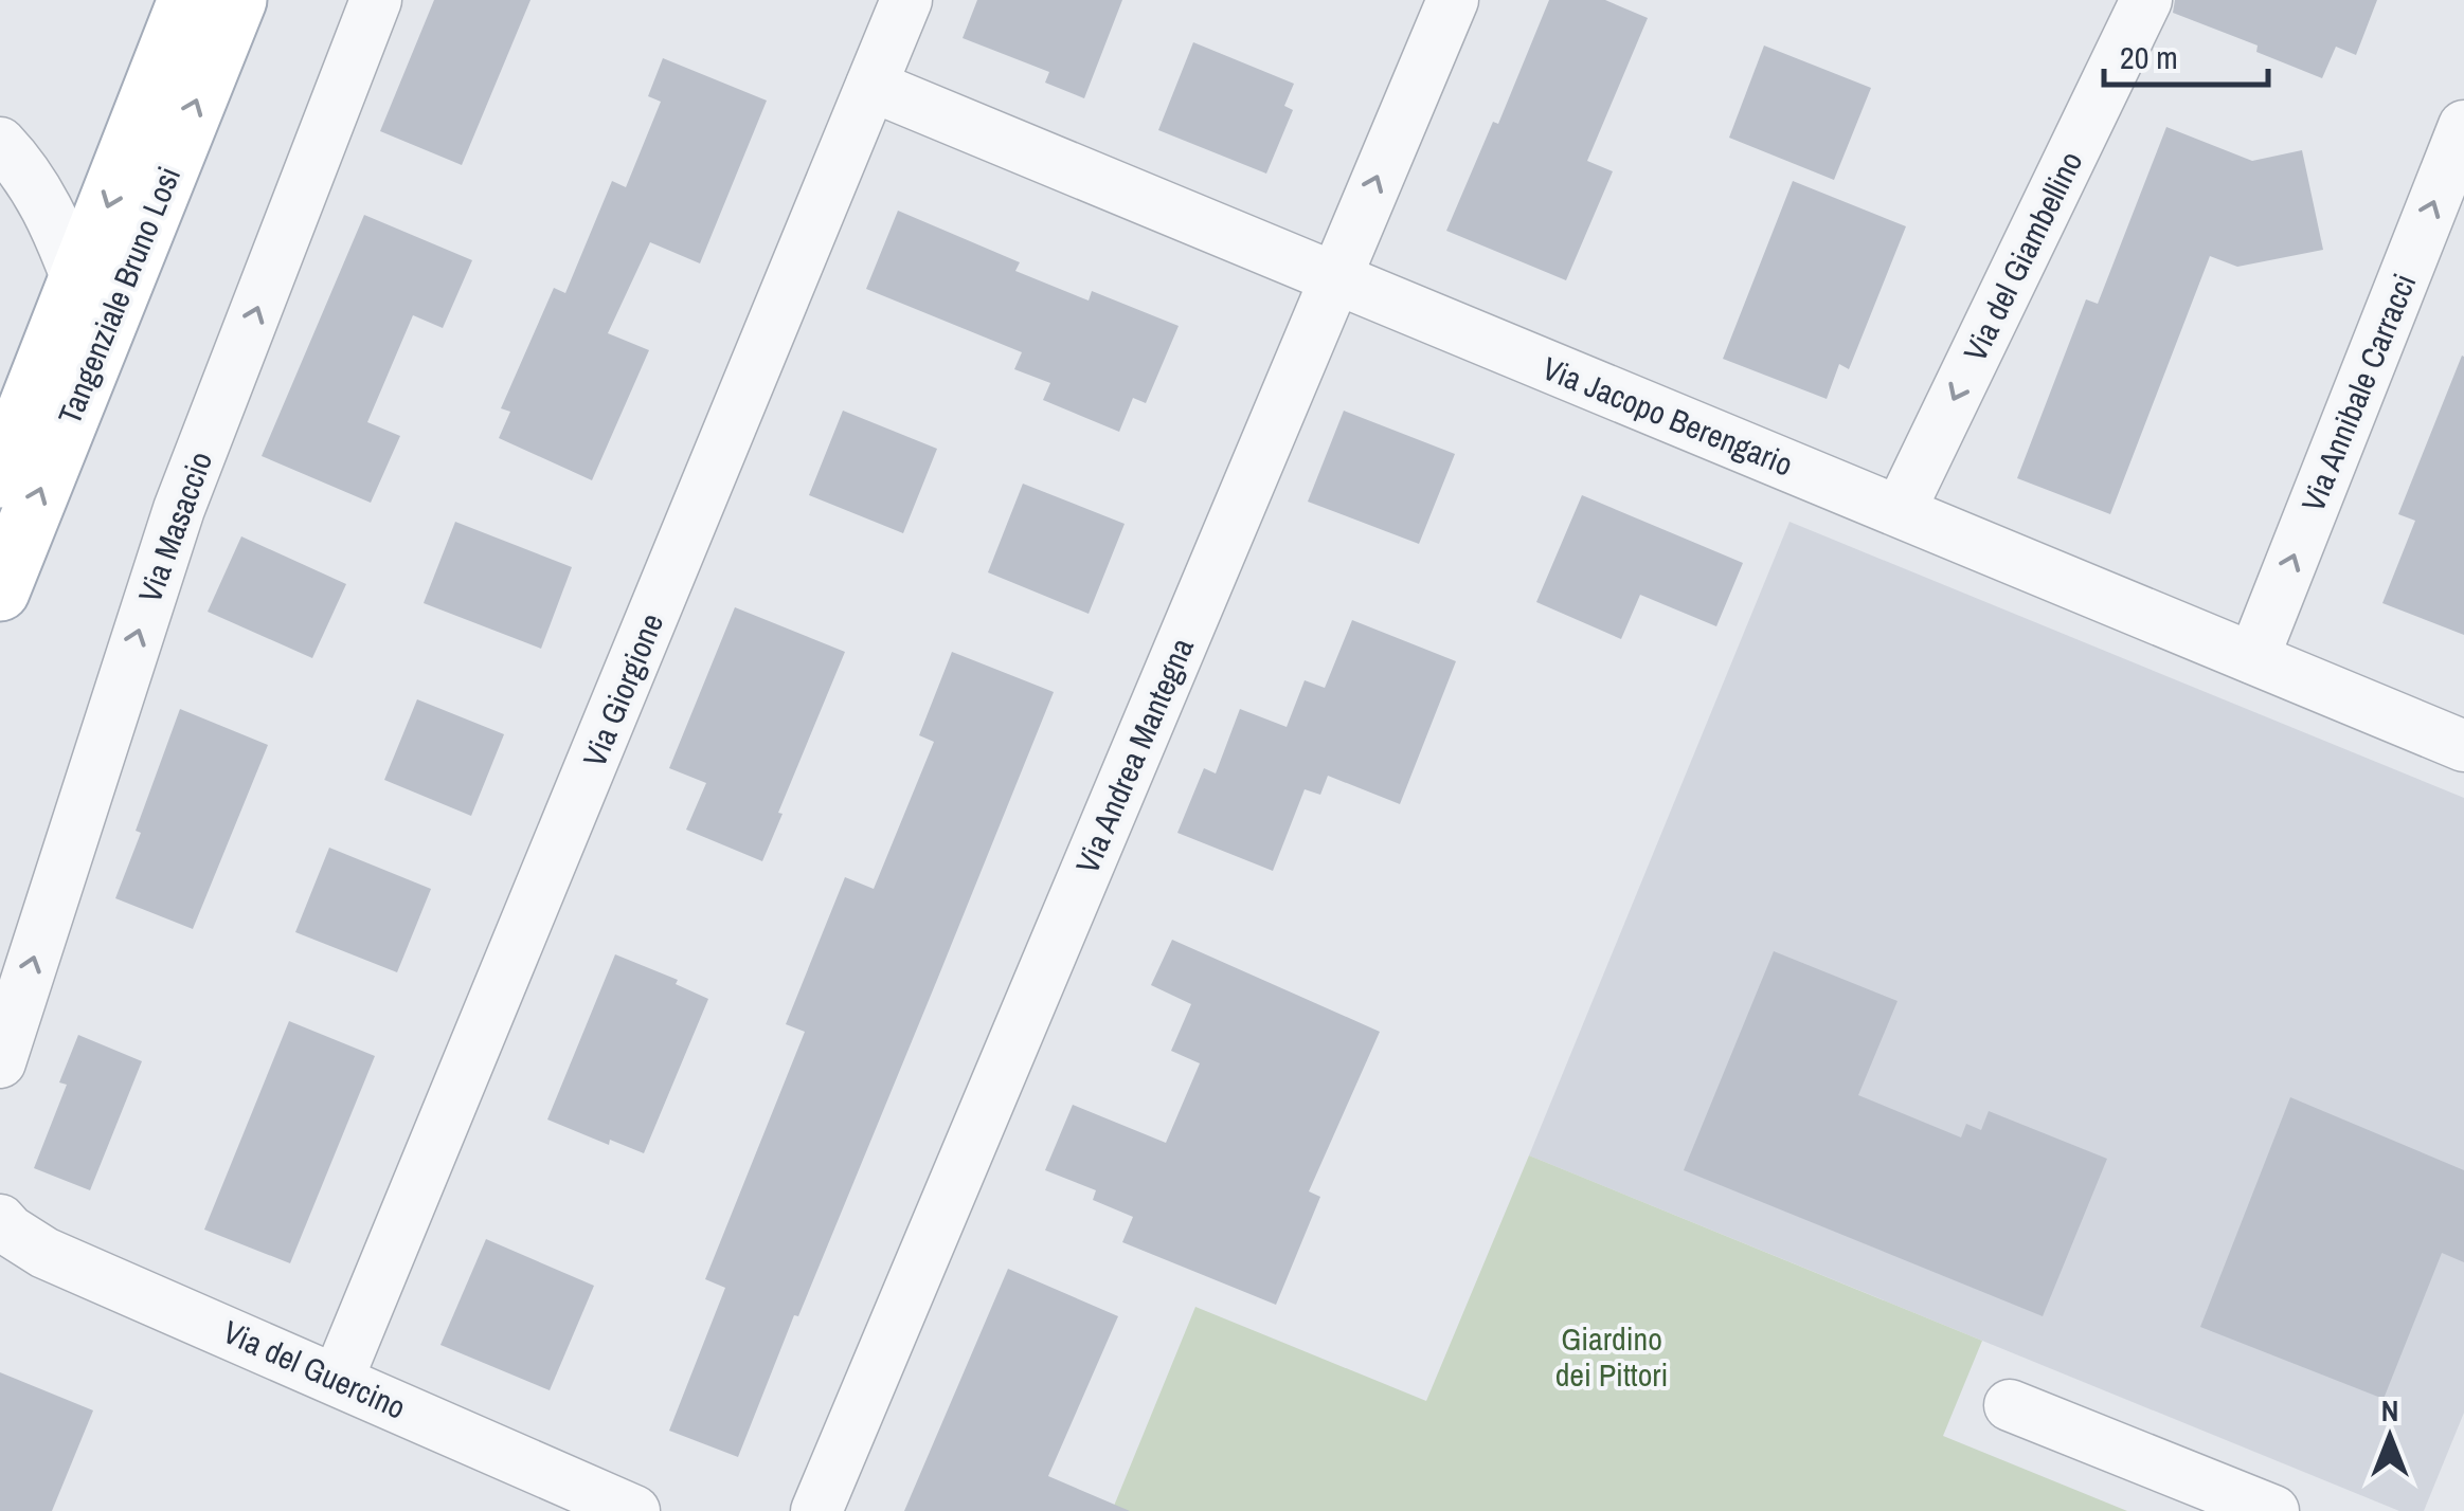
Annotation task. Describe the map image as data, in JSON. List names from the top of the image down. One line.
{"streets":{"main road":["Tangenziale Bruno Losi"],"street":["Via del Giambellino","Via Annibale Carracci","Via Jacopo Berengario","Via Masaccio","Via Giorgione","Via Andrea Mantegna","Via del Guercino"]},"crossings":[["Via del Giambellino","Via Jacopo Berengario"],["Via Annibale Carracci","Via Jacopo Berengario"],["Via Jacopo Berengario","Via Giorgione"],["Via Jacopo Berengario","Via Andrea Mantegna"],["Via Giorgione","Via del Guercino"]],"one_way":["Via del Giambellino","Via Annibale Carracci","Via Masaccio"],"parks":["Giardino dei Pittori"],"scale_bar":"20 m","north":"top"}
